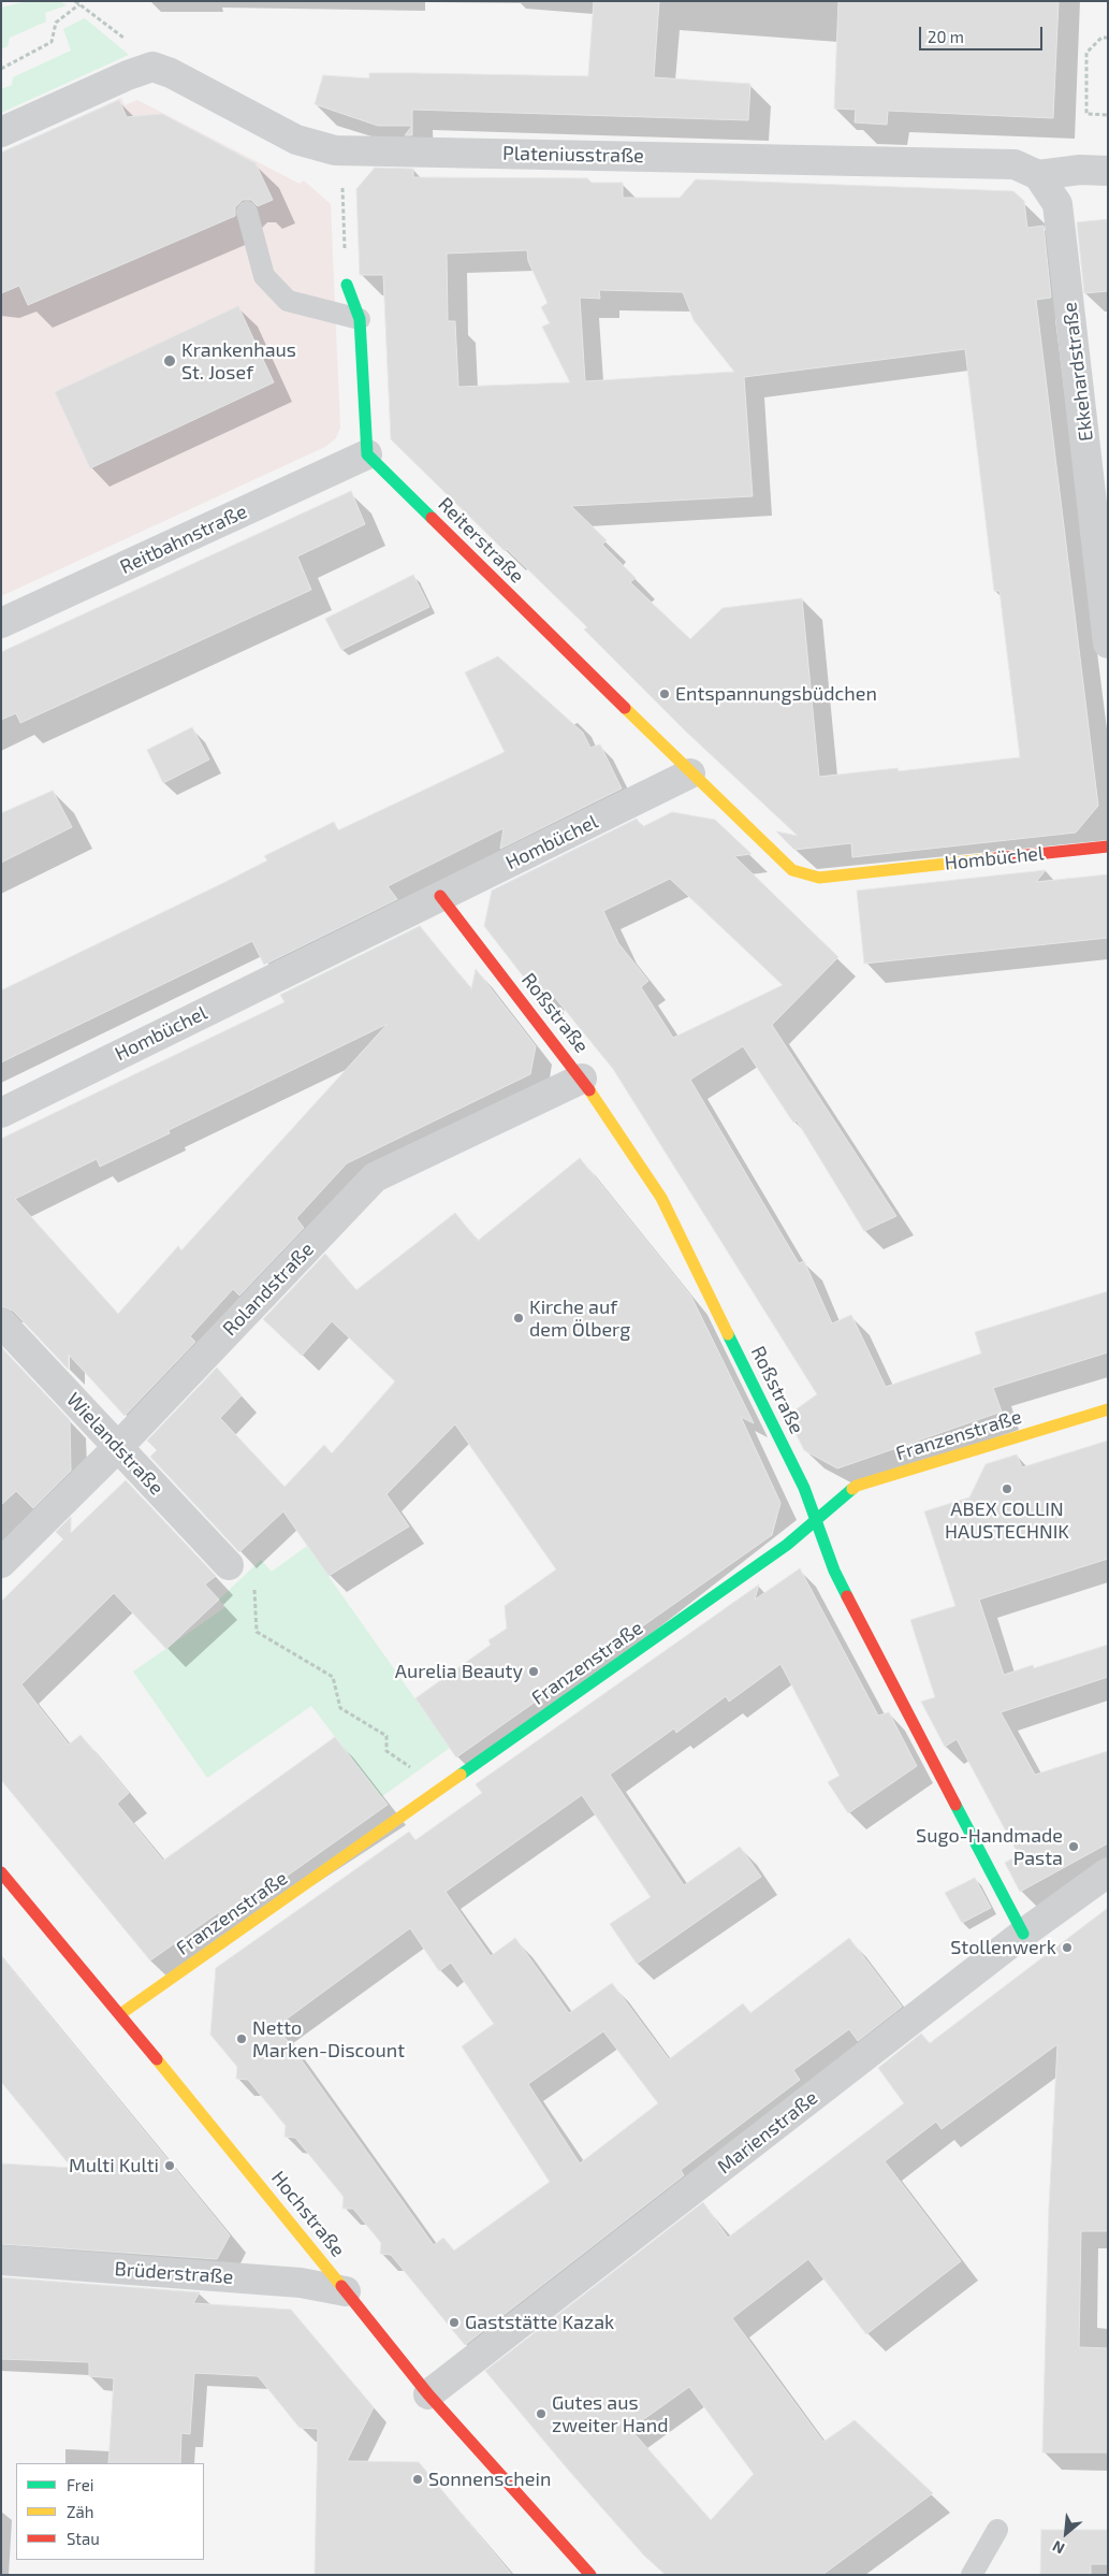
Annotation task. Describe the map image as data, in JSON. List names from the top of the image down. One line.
{"streets":{"street":["Plateniusstraße","Ekkehardstraße","Reitbahnstraße","Reiterstraße","Hombüchel","Roßstraße","Rolandstraße","Franzenstraße","Wielandstraße","Marienstraße","Hochstraße","Brüderstraße"]},"crossings":[["Plateniusstraße","Ekkehardstraße"],["Reitbahnstraße","Reiterstraße"],["Reiterstraße","Hombüchel"],["Hombüchel","Roßstraße"],["Roßstraße","Rolandstraße"],["Roßstraße","Franzenstraße"],["Roßstraße","Marienstraße"],["Rolandstraße","Wielandstraße"],["Franzenstraße","Hochstraße"],["Marienstraße","Hochstraße"],["Hochstraße","Brüderstraße"]],"places":["Krankenhaus St. Josef","Entspannungsbüdchen","Kirche auf dem Ölberg","ABEX COLLIN HAUSTECHNIK","Aurelia Beauty","Sugo-Handmade Pasta","Stollenwerk","Netto Marken-Discount","Multi Kulti","Gaststätte Kazak","Gutes aus zweiter Hand","Sonnenschein"],"legend":["Frei","Zäh","Stau"],"scale_bar":"20 m","north":"bottom left"}
